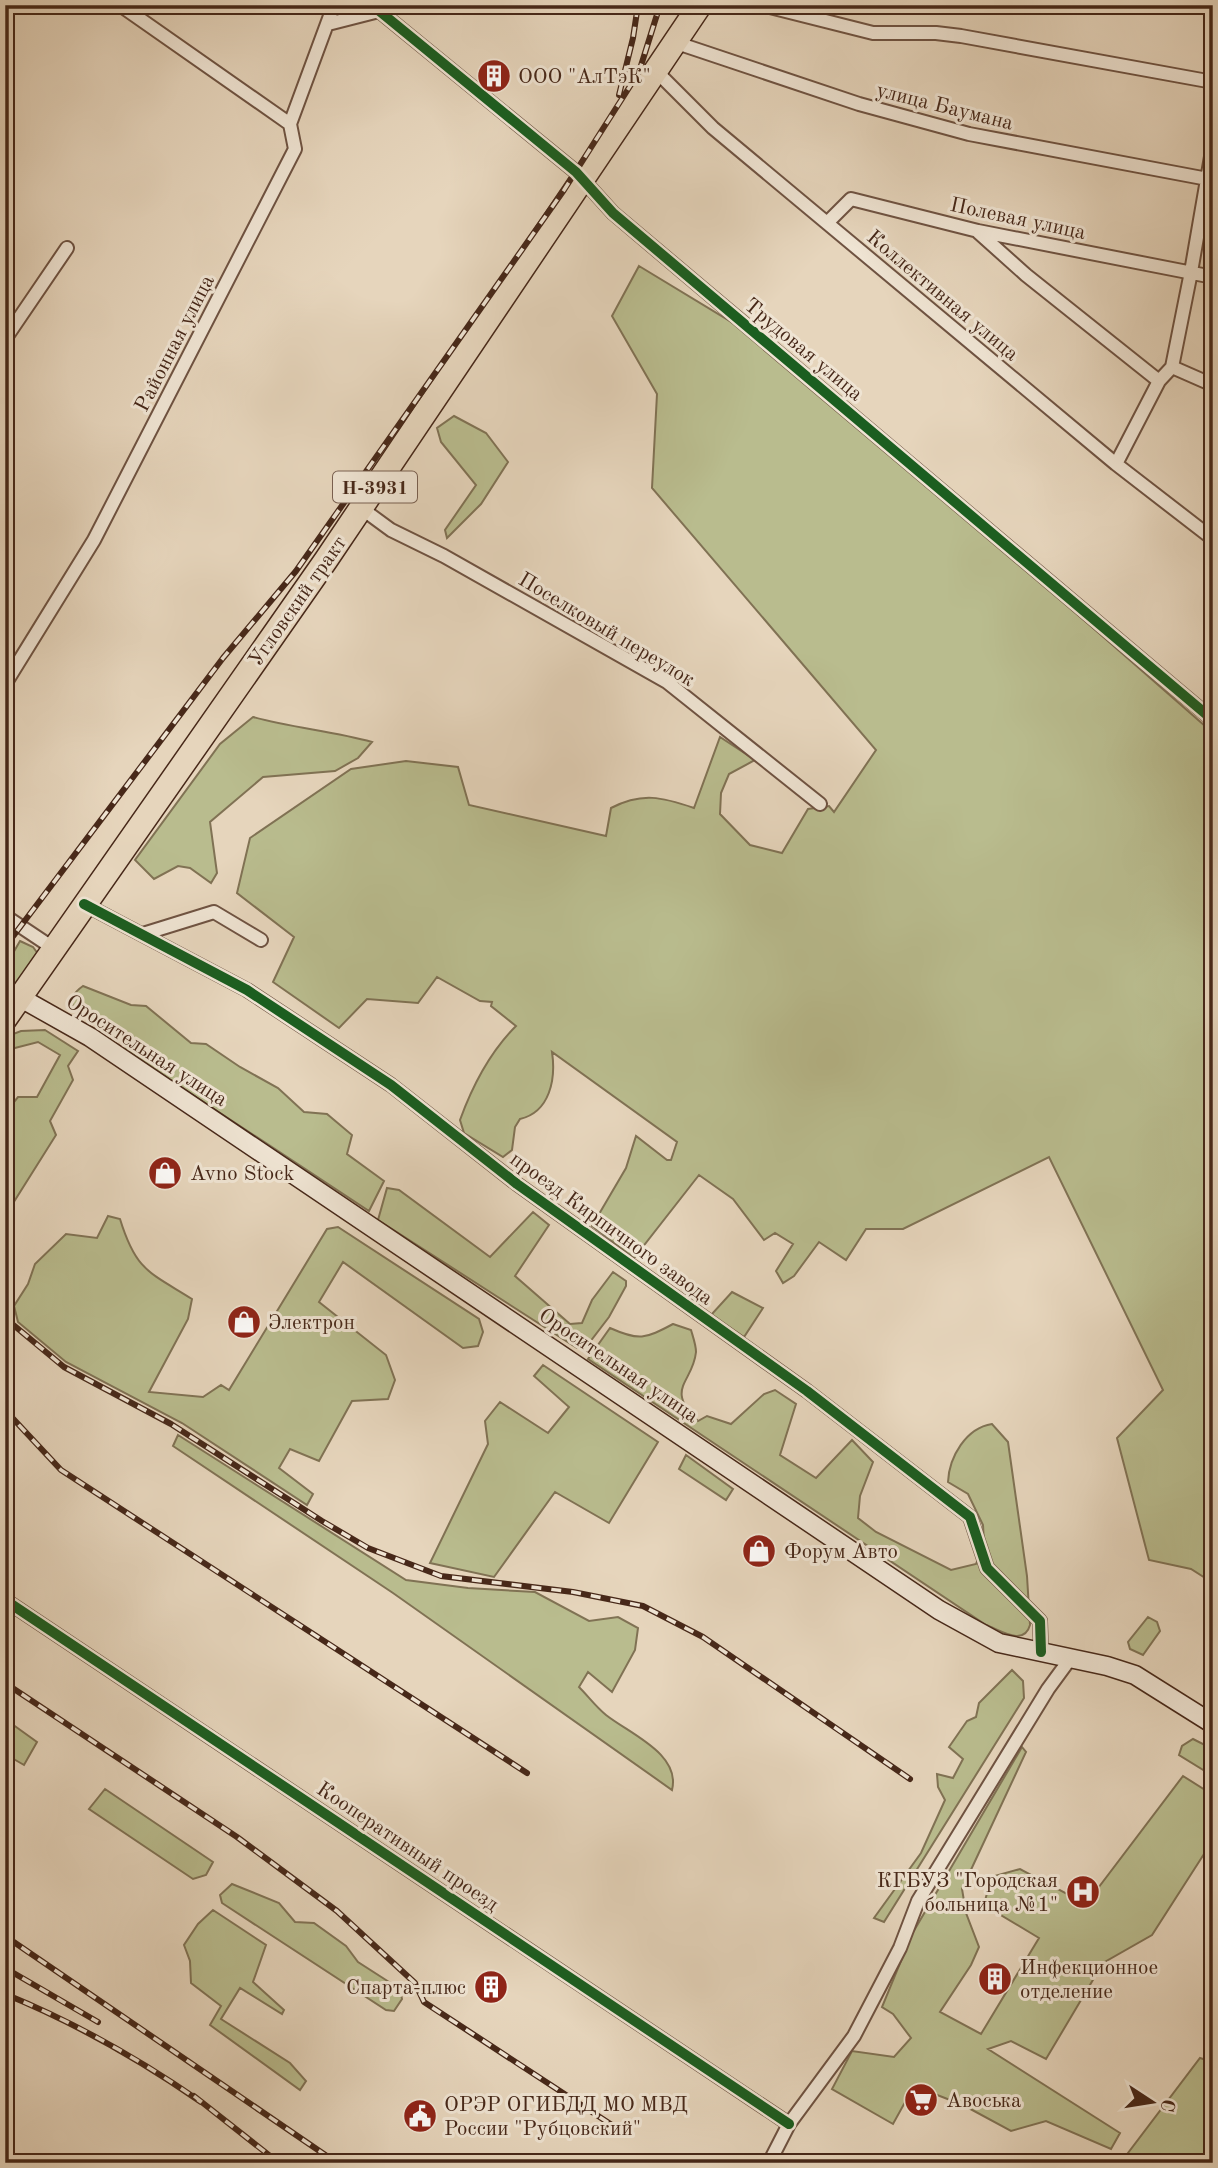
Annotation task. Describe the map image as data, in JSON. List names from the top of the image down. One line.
{"streets":{"highway":["Н-3931","Угловский тракт"],"main road":["Оросительная улица"],"street":["улица Баумана","Полевая улица","Коллективная улица","Районная улица","Трудовая улица","Поселковый переулок","проезд Кирпичного завода","Кооперативный проезд"]},"crossings":[["улица Баумана","Угловский тракт"],["Полевая улица","Коллективная улица"],["Коллективная улица","Угловский тракт"],["Трудовая улица","Угловский тракт"],["Угловский тракт","Поселковый переулок"],["Угловский тракт","Оросительная улица"],["Угловский тракт","проезд Кирпичного завода"],["Оросительная улица","проезд Кирпичного завода"]],"places":{"building":["ООО \"АлТэК\"","Инфекционное отделение","Спарта-плюс"],"shop":["Avno Stoсk","Электрон","Форум Авто"],"hospital":["КГБУЗ \"Городская больница №1\""],"supermarket":["Авоська"],"public building":["ОРЭР ОГИБДД МО МВД России \"Рубцовский\""]},"north":"right"}
